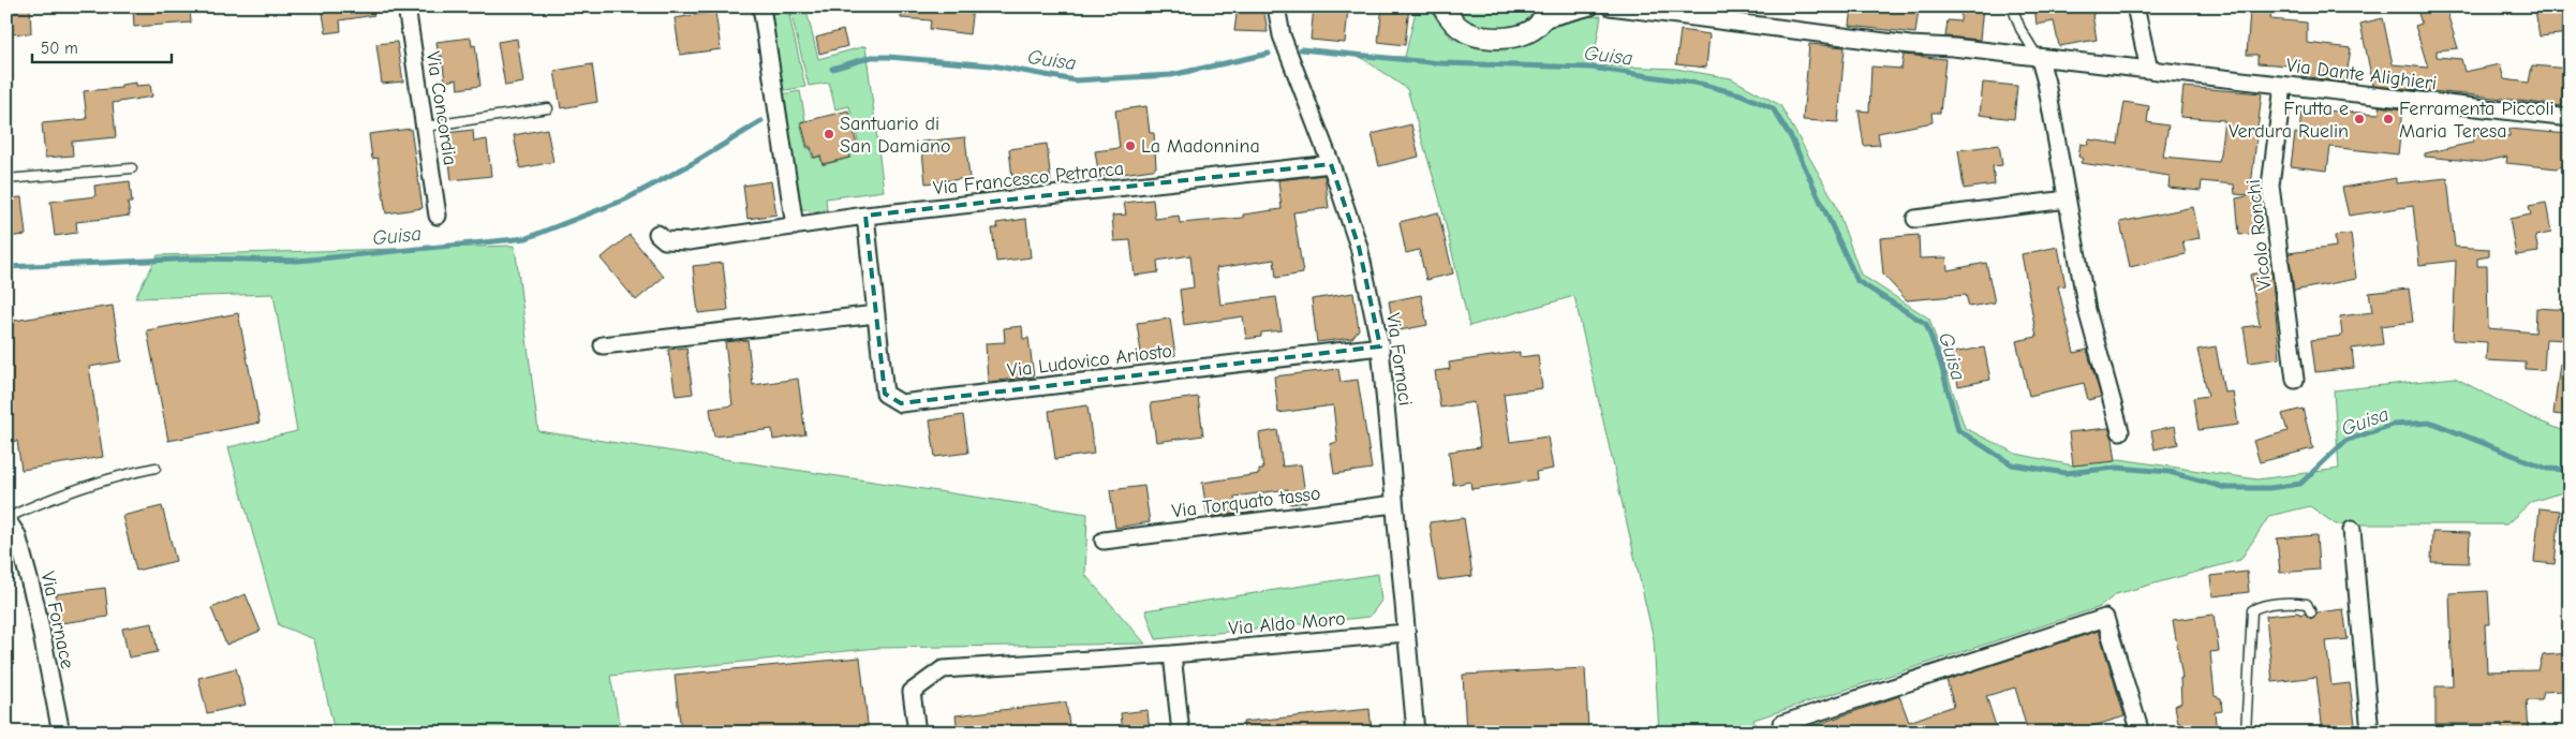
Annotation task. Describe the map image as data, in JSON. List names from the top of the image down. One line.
{"streets":{"street":["Via Dante Alighieri","Via Concordia","Via Francesco Petrarca","Vicolo Ronchi","Via Fornaci","Via Ludovico Ariosto","Via Torquato tasso","Via Fornace","Via Aldo Moro"]},"crossings":[["Via Dante Alighieri","Vicolo Ronchi"],["Via Francesco Petrarca","Via Fornaci"],["Via Francesco Petrarca","Via Ludovico Ariosto"],["Via Fornaci","Via Ludovico Ariosto"],["Via Fornaci","Via Torquato tasso"],["Via Fornaci","Via Aldo Moro"]],"water":["Guisa"],"places":["Frutta e Verdura Ruelin","Ferramenta Piccoli Maria Teresa","Santuario di San Damiano","La Madonnina"],"scale_bar":"50 m"}
